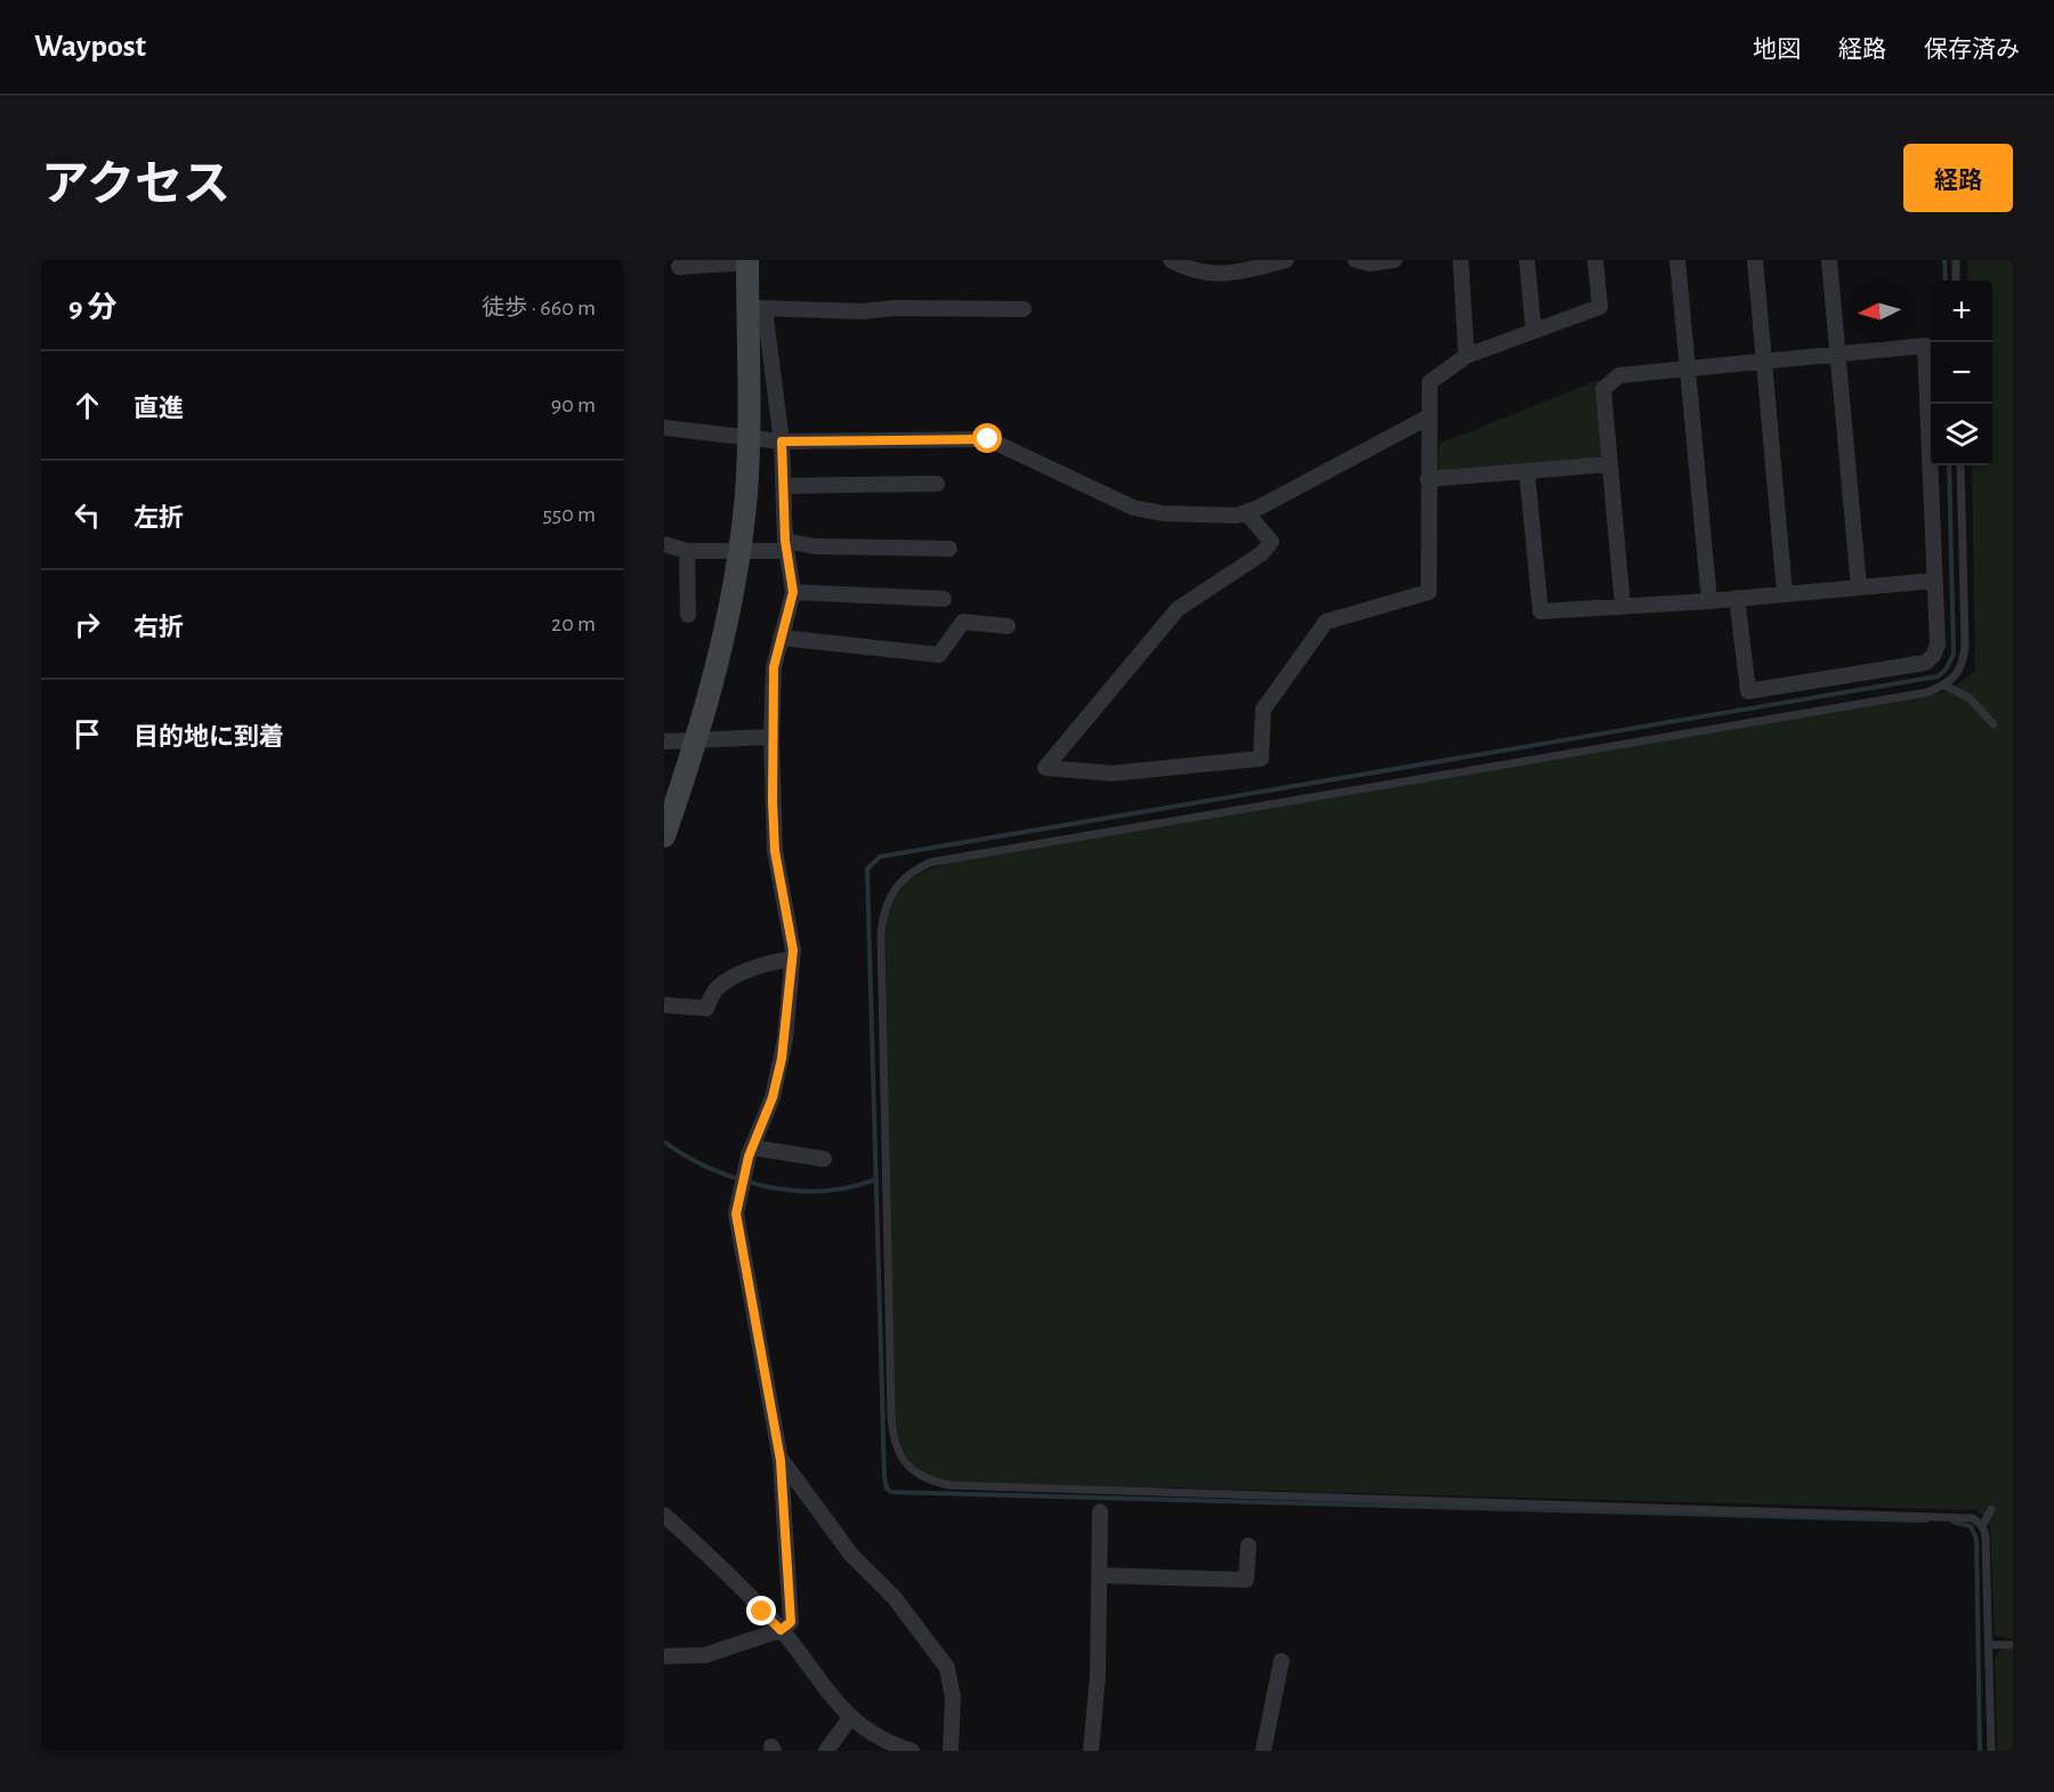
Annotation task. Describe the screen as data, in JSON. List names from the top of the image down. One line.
{"north":"left","page":{"header":"Waypost","nav":["地図","経路","保存済み"],"title":"アクセス","buttons":"経路","heading":["9 分","徒歩 · 660 m"],"map_buttons":["+","−"],"list":[["直進","90 m"],["左折","550 m"],["右折","20 m"],"目的地に到着"]}}
